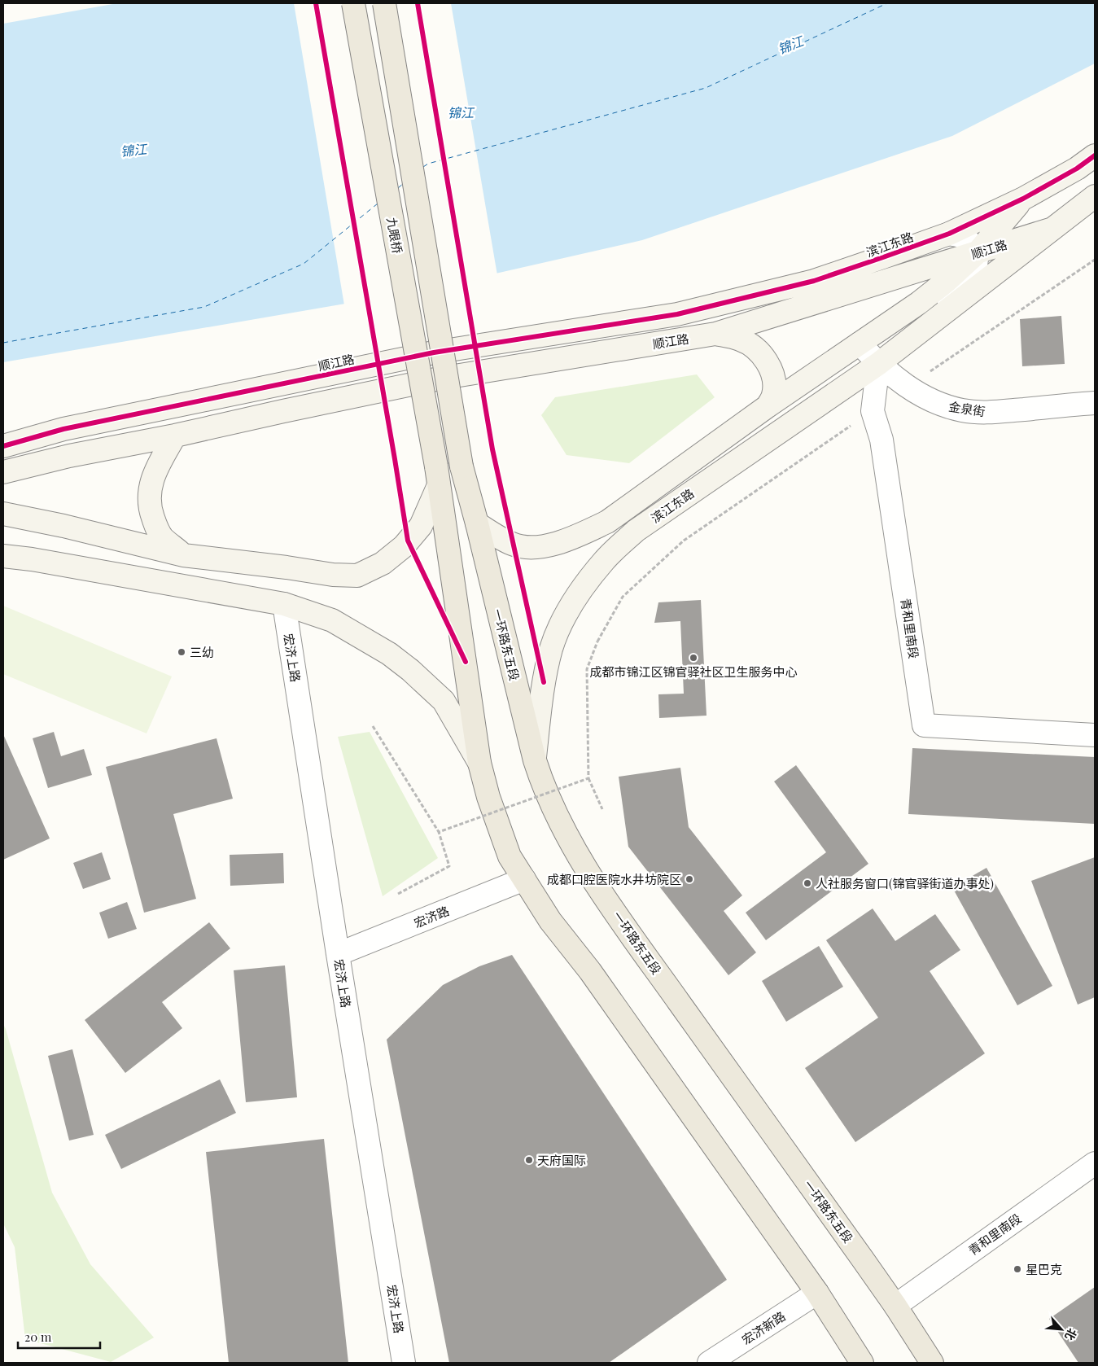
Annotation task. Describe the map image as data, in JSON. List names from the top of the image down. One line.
{"streets":{"main road":["九眼桥","滨江东路","顺江路","一环路东五段"],"street":["金泉街","青和里南段","宏济上路","宏济路","宏济新路"]},"crossings":[["滨江东路","顺江路"],["滨江东路","金泉街"],["滨江东路","青和里南段"],["滨江东路","一环路东五段"],["金泉街","青和里南段"],["青和里南段","一环路东五段"],["宏济上路","宏济路"]],"water":["锦江"],"places":["三幼","成都市锦江区锦官驿社区卫生服务中心","成都口腔医院水井坊院区","人社服务窗口(锦官驿街道办事处)","天府国际","星巴克"],"scale_bar":"20 m","north":"bottom right"}
